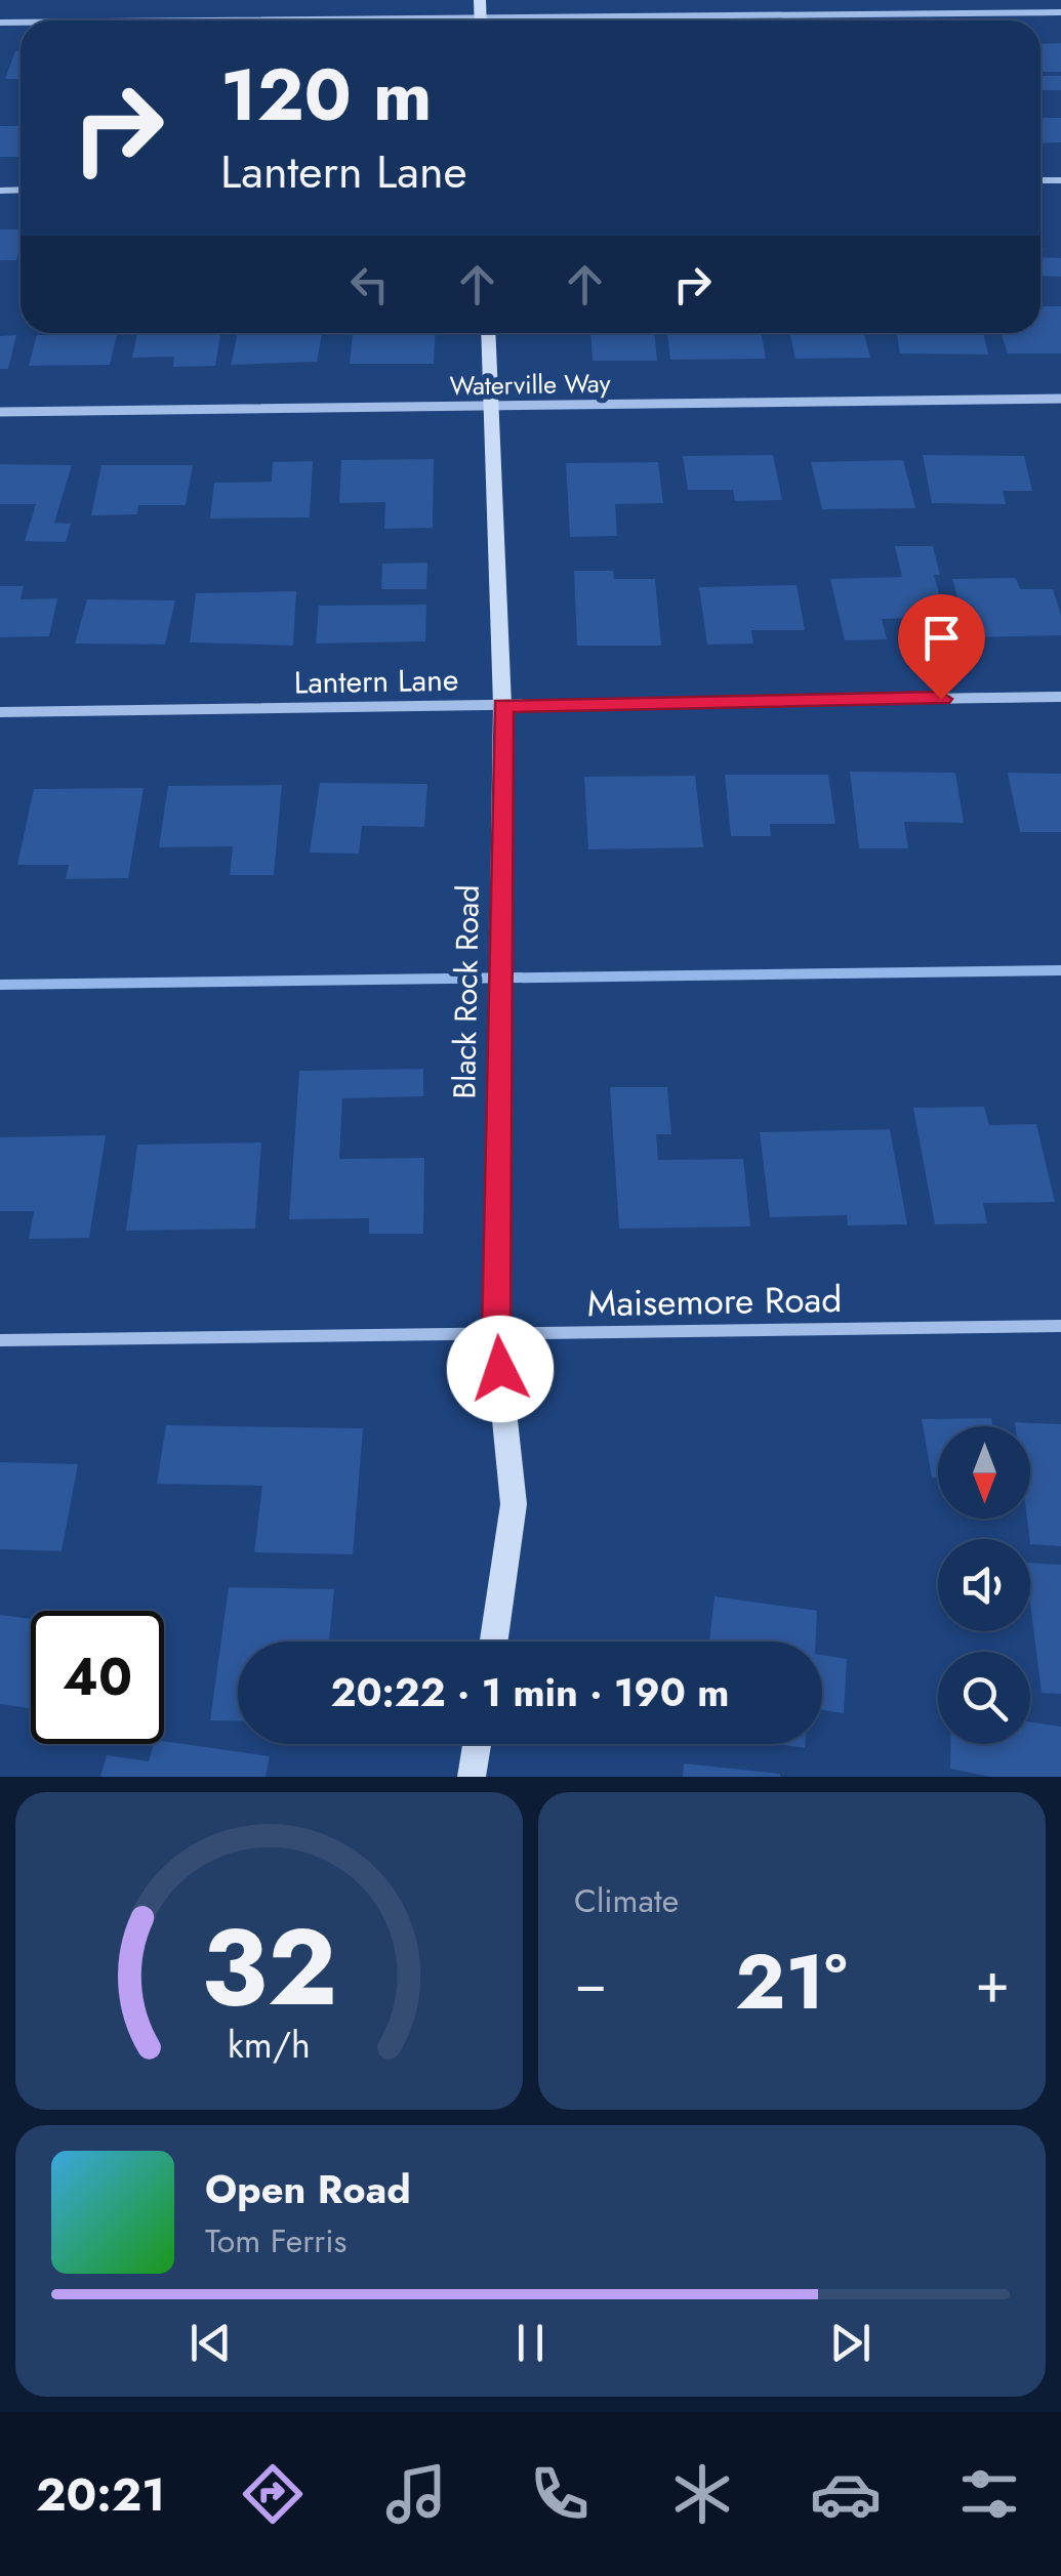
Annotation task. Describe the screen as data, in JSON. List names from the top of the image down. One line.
{"streets":{"street":["Waterville Way","Lantern Lane","Black Rock Road","Maisemore Road"]},"crossings":[["Waterville Way","Black Rock Road"],["Lantern Lane","Black Rock Road"],["Black Rock Road","Maisemore Road"]],"north":"bottom","page":{"turn":["120 m","Lantern Lane"],"limit":"40","trip":"20:22 · 1 min · 190 m","tile":"Climate","heat":["−","21°","+"],"song":["Open Road","Tom Ferris"],"tabs":"20:21","gauge":["32","km/h"]}}
